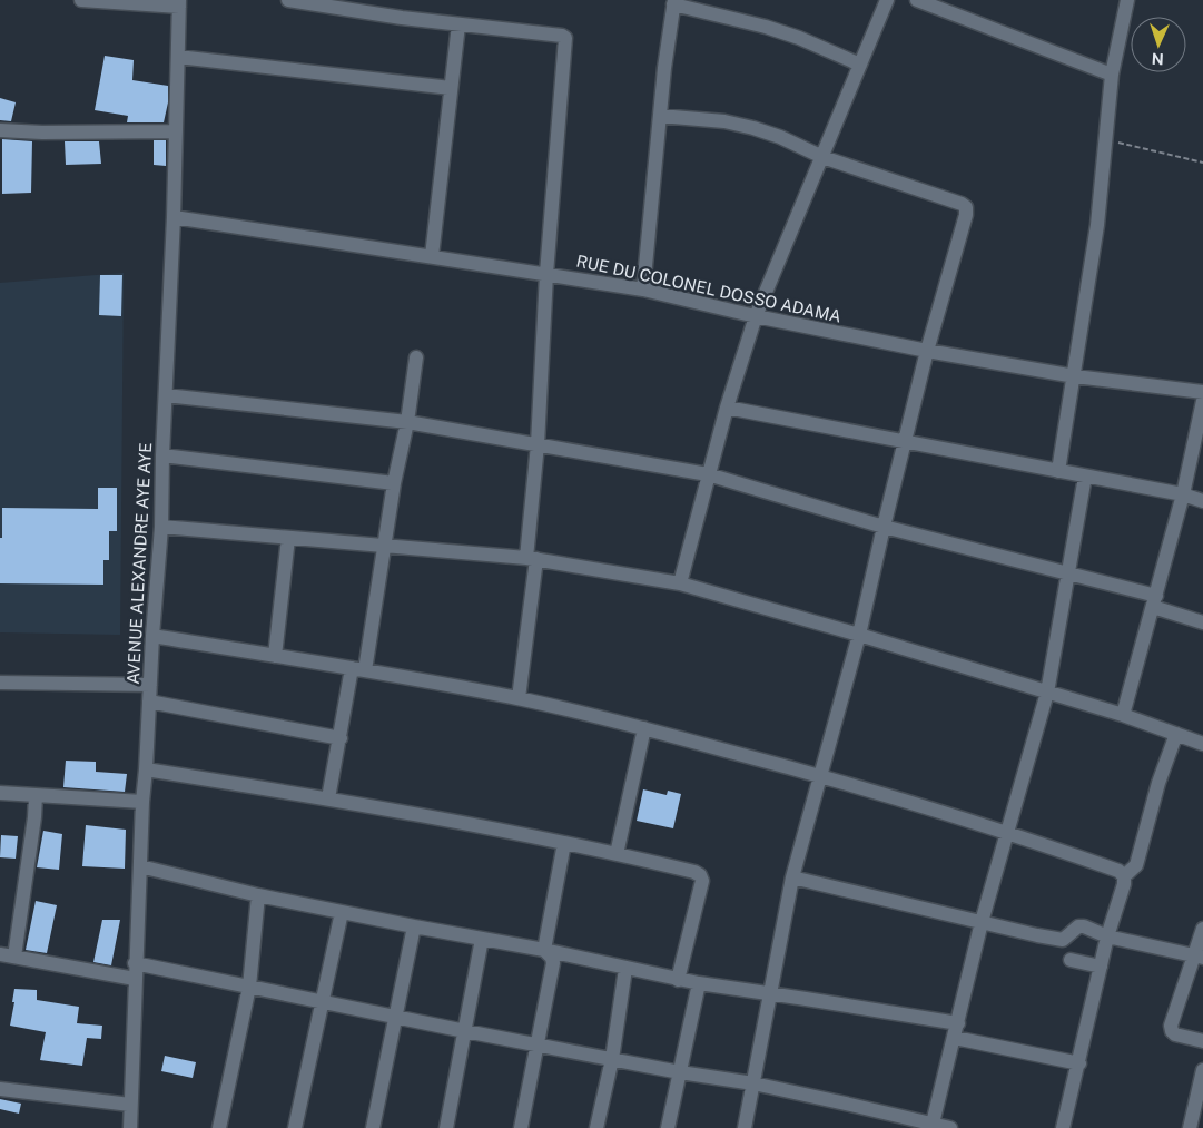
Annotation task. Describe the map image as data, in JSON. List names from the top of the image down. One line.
{"streets":{"street":["RUE DU COLONEL DOSSO ADAMA","AVENUE ALEXANDRE AYE AYE"]},"crossings":[["RUE DU COLONEL DOSSO ADAMA","AVENUE ALEXANDRE AYE AYE"]],"north":"bottom"}
